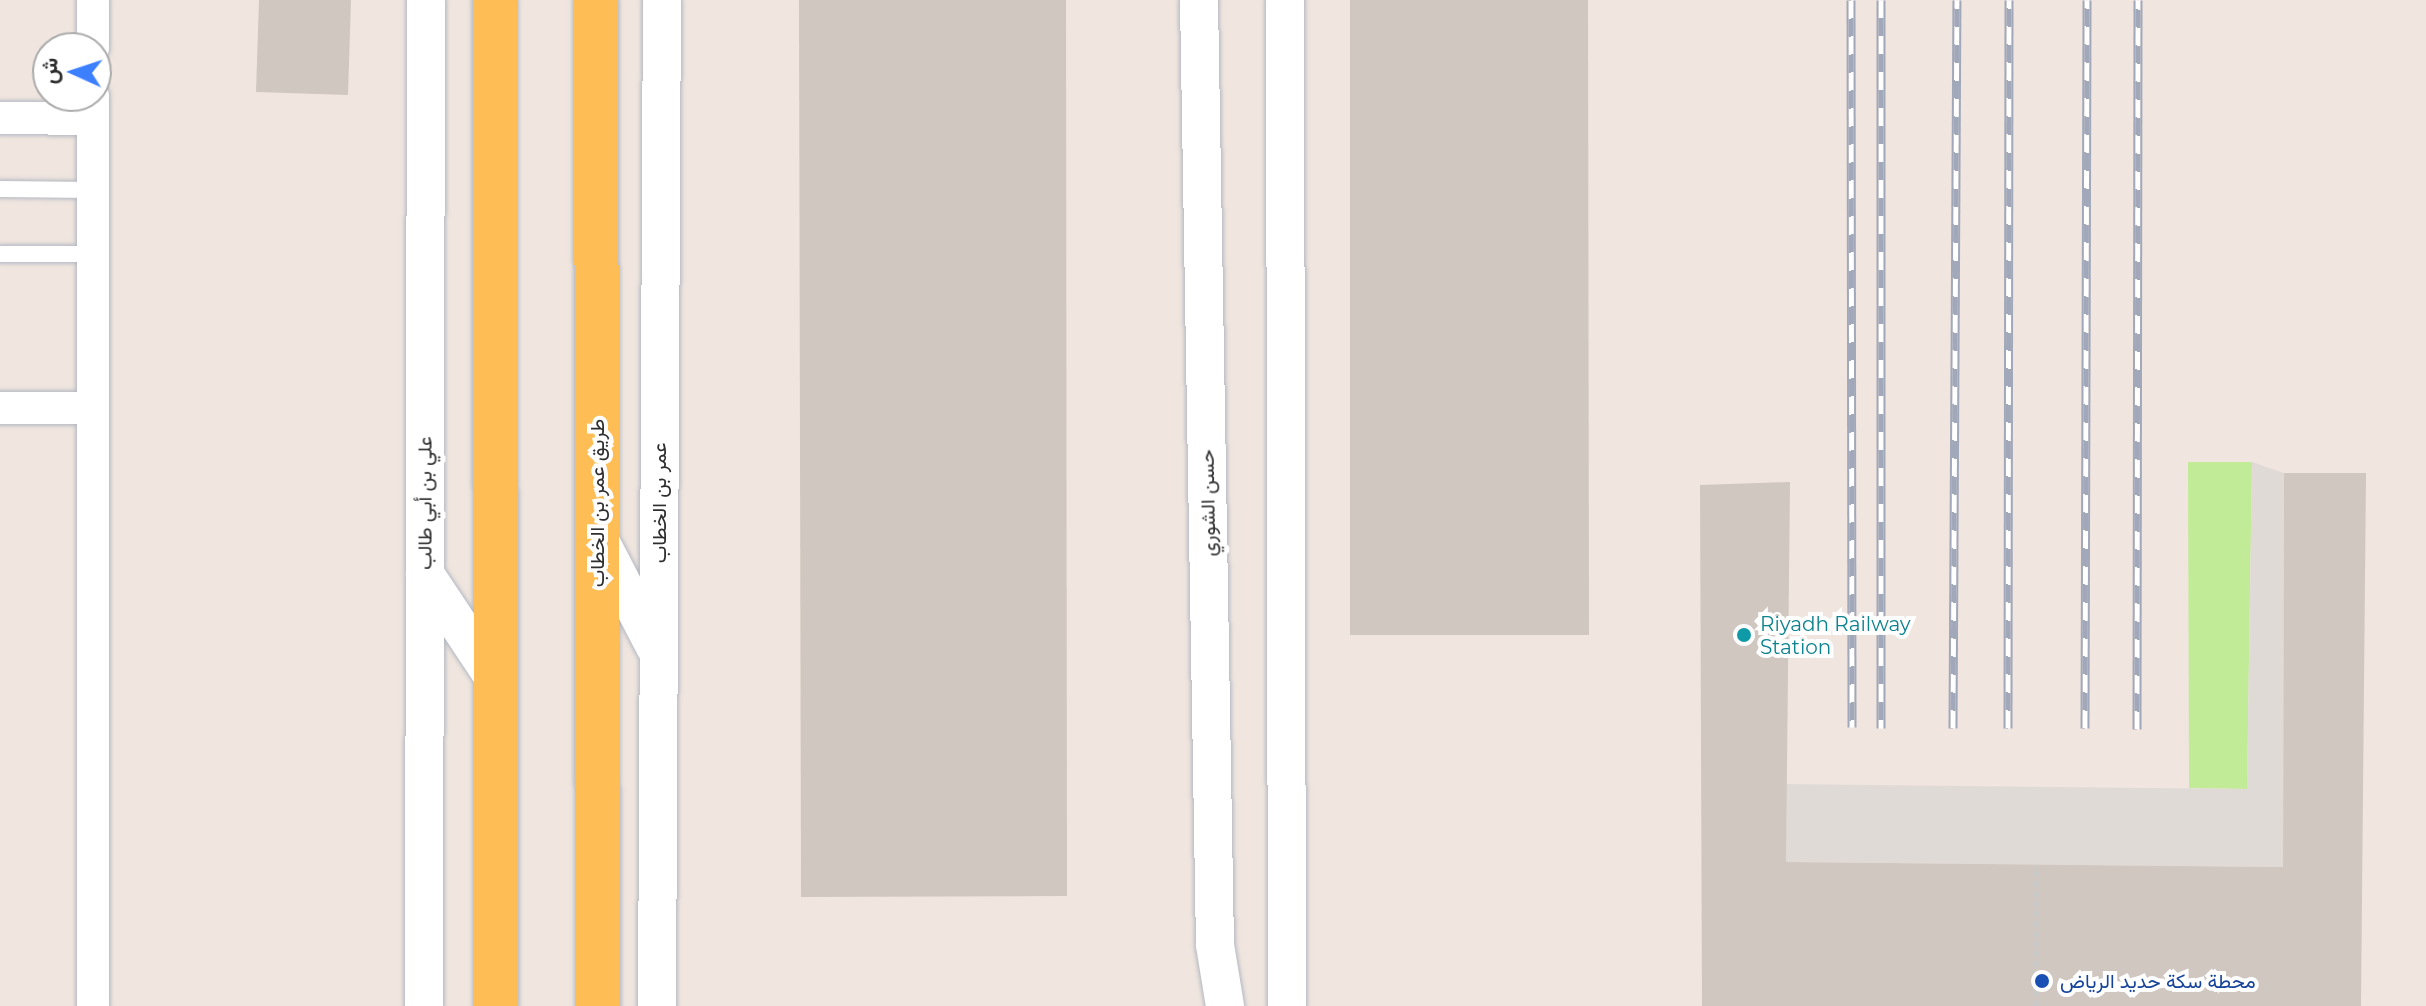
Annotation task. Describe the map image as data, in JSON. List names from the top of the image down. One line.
{"streets":{"main road":["طريق عمر بن الخطاب"],"street":["علي بن أبي طالب","عمر بن الخطاب","حسن الشوري"]},"places":["Riyadh Railway Station","محطة سكة حديد الرياض"],"north":"left"}
